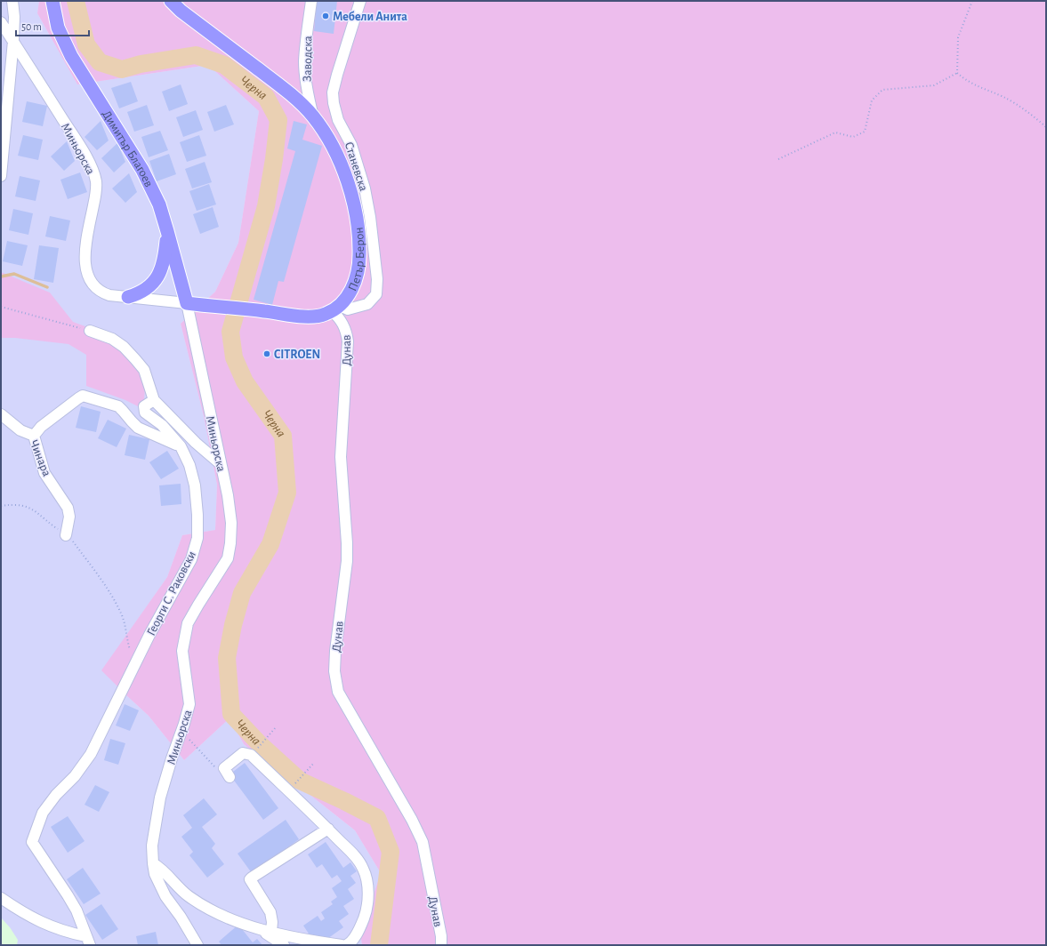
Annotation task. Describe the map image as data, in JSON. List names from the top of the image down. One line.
{"streets":{"main road":["Димитър Благоев","Петър Берон"],"street":["Заводска","Миньорска","Станевска","Дунав","Чинара","Георги С. Раковски"]},"crossings":[["Заводска","Петър Берон"],["Миньорска","Димитър Благоев"],["Станевска","Петър Берон"],["Станевска","Дунав"],["Петър Берон","Дунав"]],"water":["Черна"],"places":["Мебели Анита","CITROEN"],"scale_bar":"50 m"}
